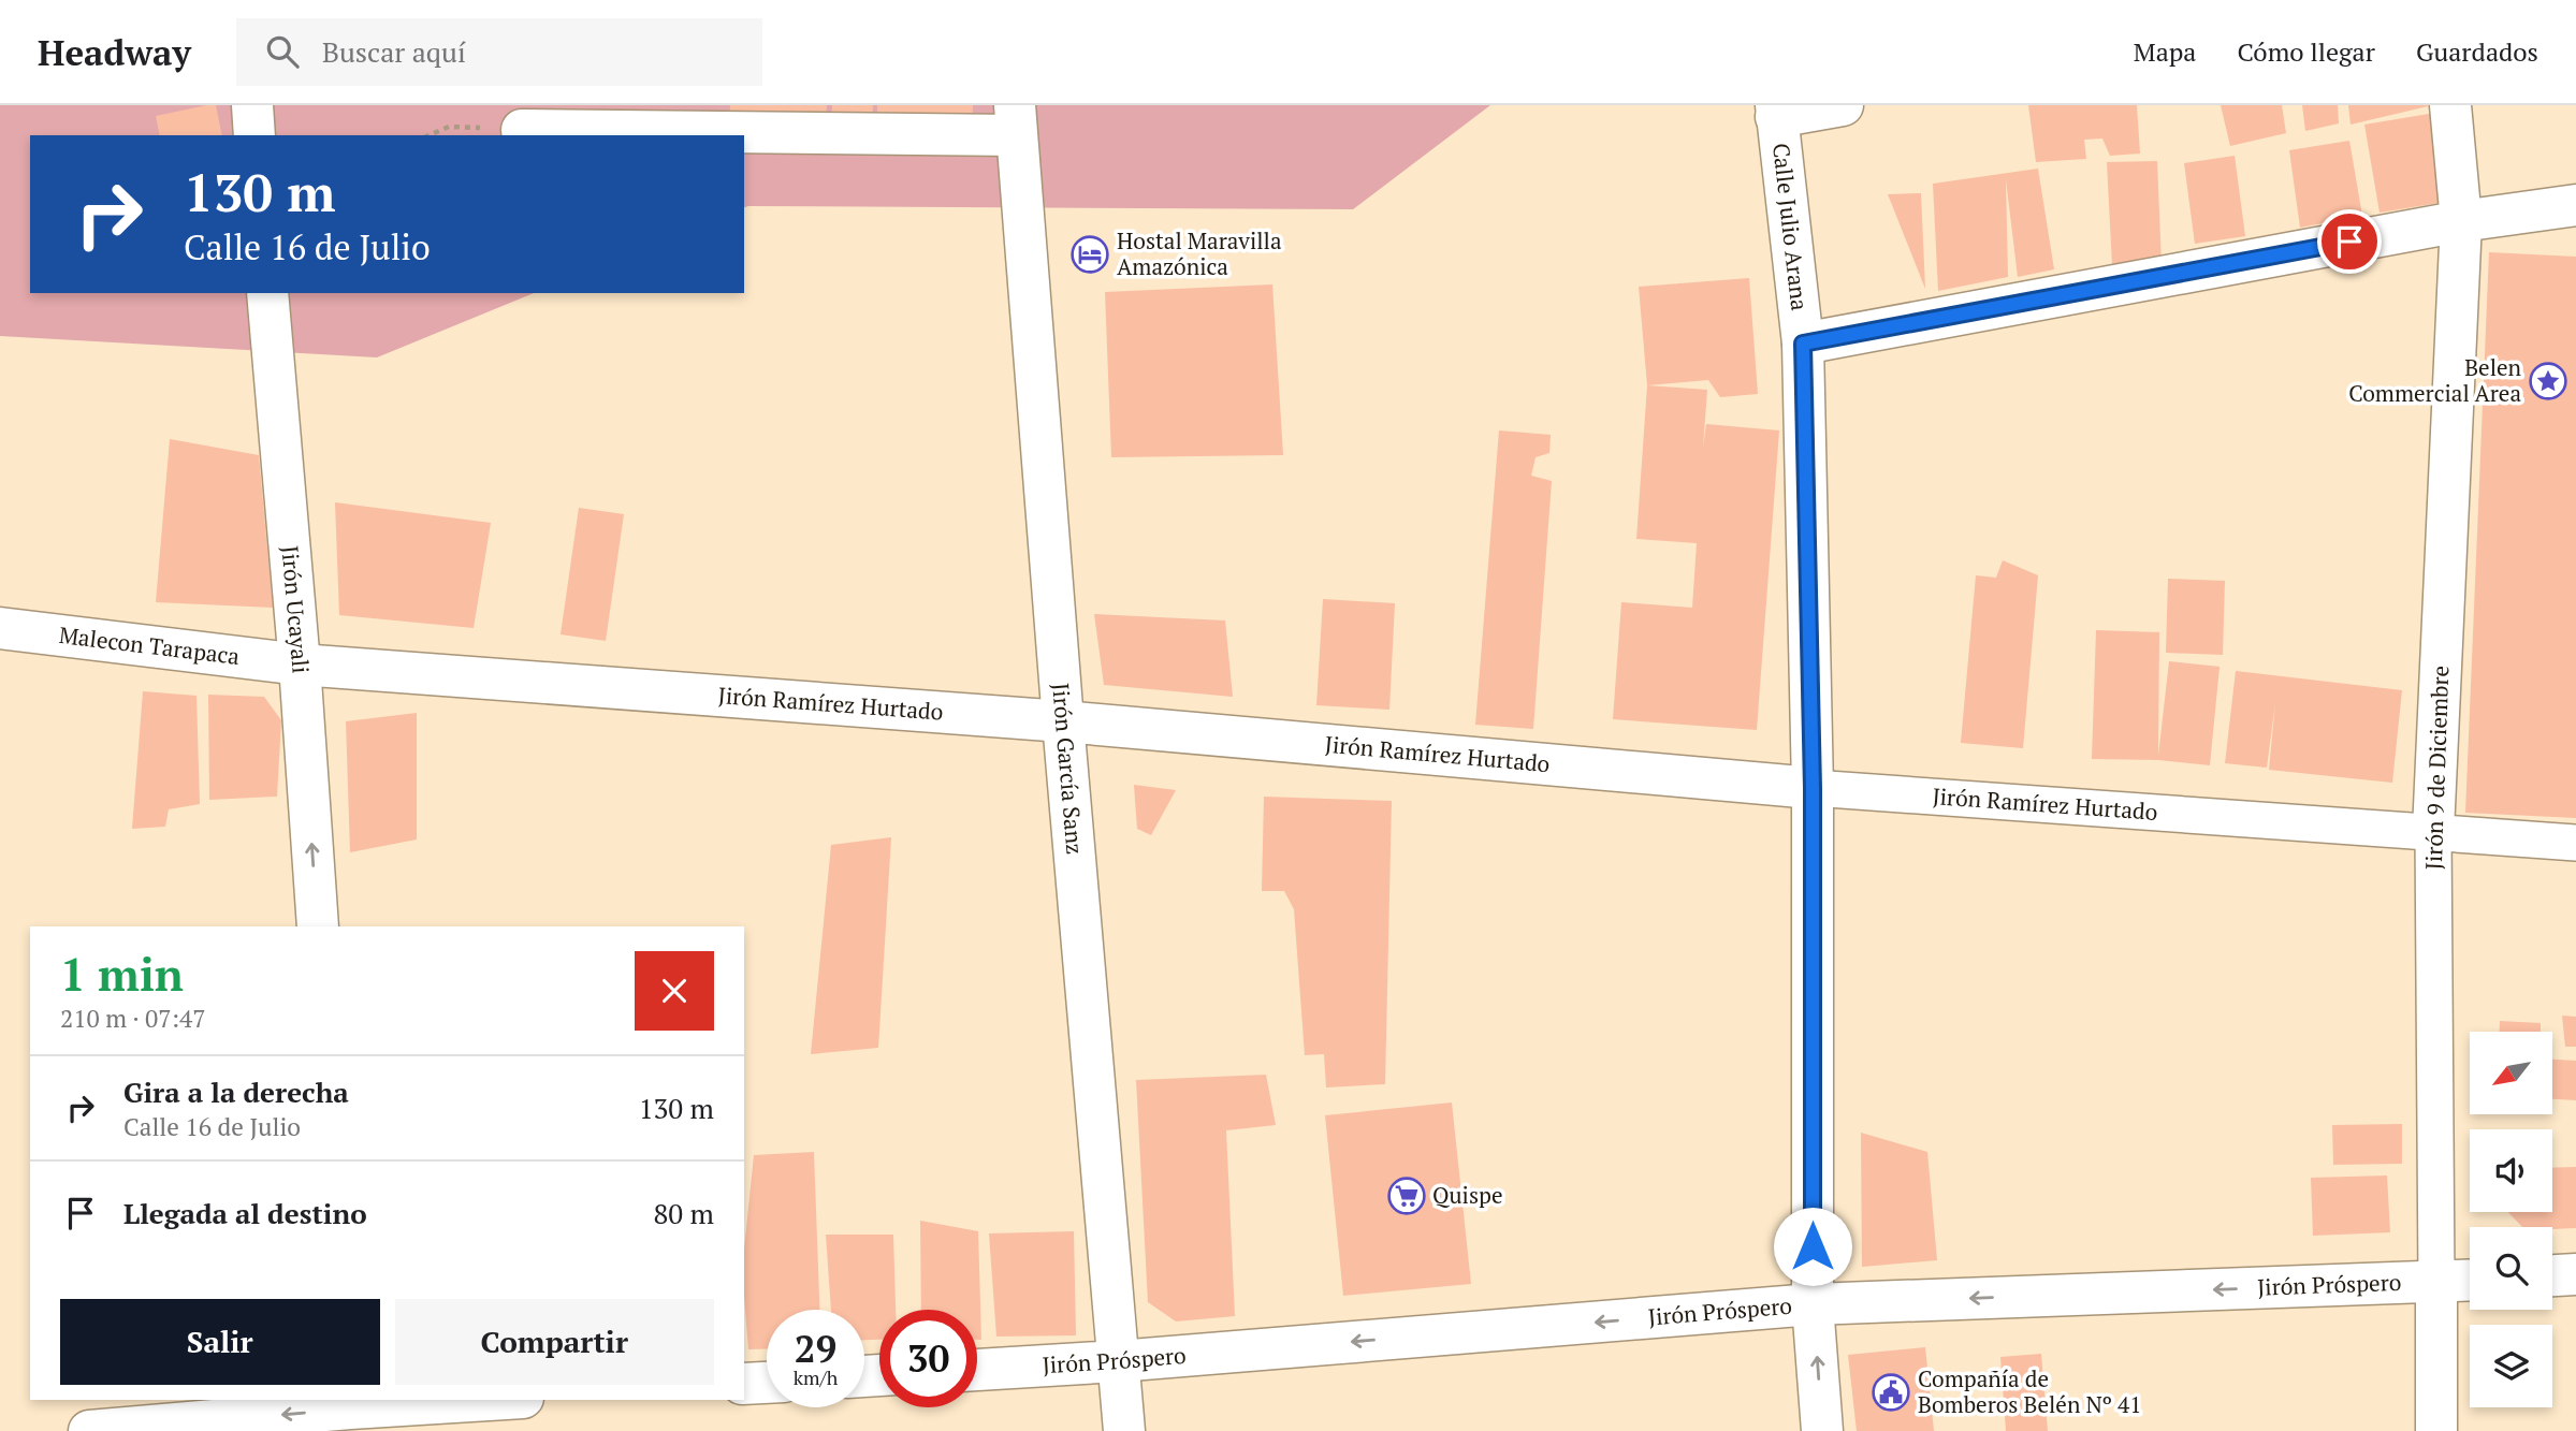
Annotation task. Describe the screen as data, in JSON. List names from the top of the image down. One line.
{"streets":{"street":["Calle Julio Arana","Jirón Ucayali","Malecon Tarapaca","Jirón Ramírez Hurtado","Jirón 9 de Diciembre","Jirón García Sanz","Jirón Próspero"]},"crossings":[["Calle Julio Arana","Jirón Ramírez Hurtado"],["Calle Julio Arana","Jirón Próspero"],["Jirón Ucayali","Malecon Tarapaca"],["Jirón Ucayali","Jirón Ramírez Hurtado"],["Malecon Tarapaca","Jirón Ramírez Hurtado"],["Jirón Ramírez Hurtado","Jirón 9 de Diciembre"],["Jirón Ramírez Hurtado","Jirón García Sanz"],["Jirón 9 de Diciembre","Jirón Próspero"],["Jirón García Sanz","Jirón Próspero"]],"one_way":["Jirón Ucayali","Jirón Próspero"],"places":{"hotel":["Hostal Maravilla Amazónica"],"place":["Belen Commercial Area"],"supermarket":["Quispe"],"public building":["Compañía de Bomberos Belén Nº 41"]},"north":"bottom left","page":{"header":"Headway","search":"Buscar aquí","nav":["Mapa","Cómo llegar","Guardados"],"turn":["130 m","Calle 16 de Julio"],"heading":["1 min","210 m · 07:47"],"list":[{"name":"Gira a la derecha","note":"Calle 16 de Julio","value":"130 m"},{"name":"Llegada al destino","value":"80 m"}],"buttons":["Salir","Compartir"],"speed":"29 km/h","limit":"30"}}
